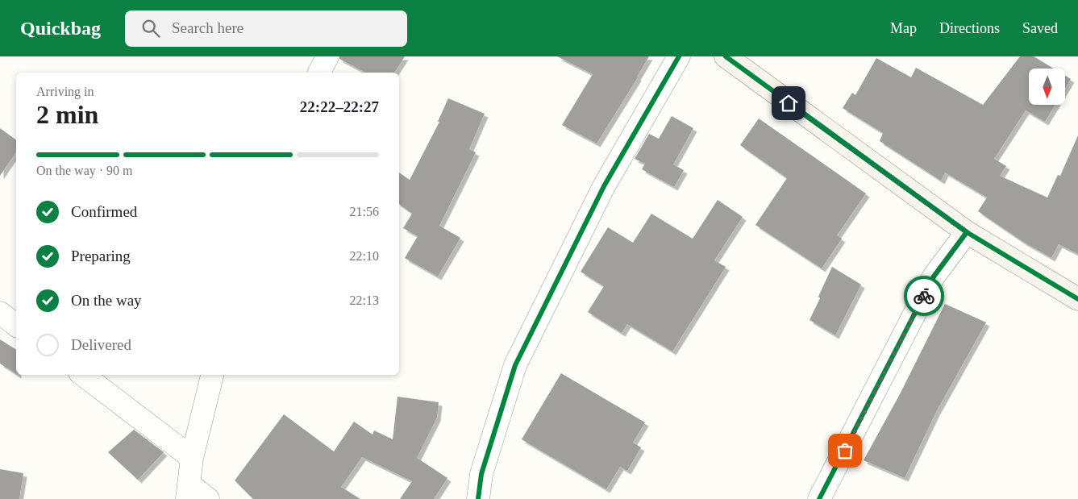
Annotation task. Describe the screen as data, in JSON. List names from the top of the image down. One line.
{"north":"bottom","page":{"header":"Quickbag","search":"Search here","nav":["Map","Directions","Saved"],"heading":["2 min","Arriving in","22:22–22:27"],"bar":"On the way · 90 m","list":[["Confirmed","21:56"],["Preparing","22:10"],["On the way","22:13"],"Delivered"]}}
